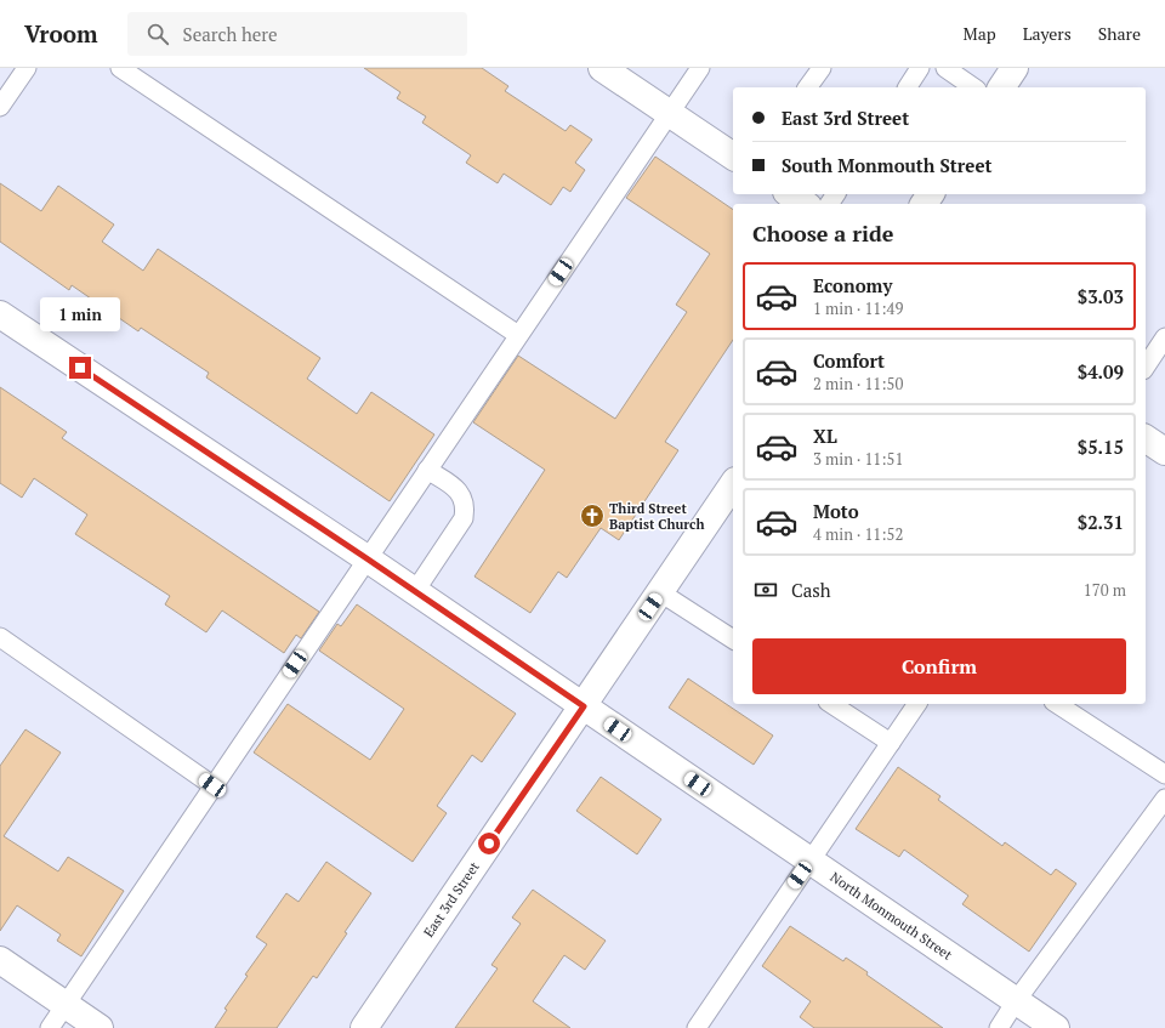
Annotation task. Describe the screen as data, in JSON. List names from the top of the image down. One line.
{"streets":{"street":["East 3rd Street","North Monmouth Street"]},"crossings":[["East 3rd Street","North Monmouth Street"]],"places":{"church":["Third Street Baptist Church"]},"page":{"header":"Vroom","search":"Search here","nav":["Map","Layers","Share"],"banner":["East 3rd Street","South Monmouth Street"],"heading":"Choose a ride","list":[{"name":"Economy","note":"1 min · 11:49","value":"$3.03"},{"name":"Comfort","note":"2 min · 11:50","value":"$4.09"},{"name":"XL","note":"3 min · 11:51","value":"$5.15"},{"name":"Moto","note":"4 min · 11:52","value":"$2.31"}],"bubble":"1 min","pay":["Cash","170 m"],"buttons":"Confirm"}}
